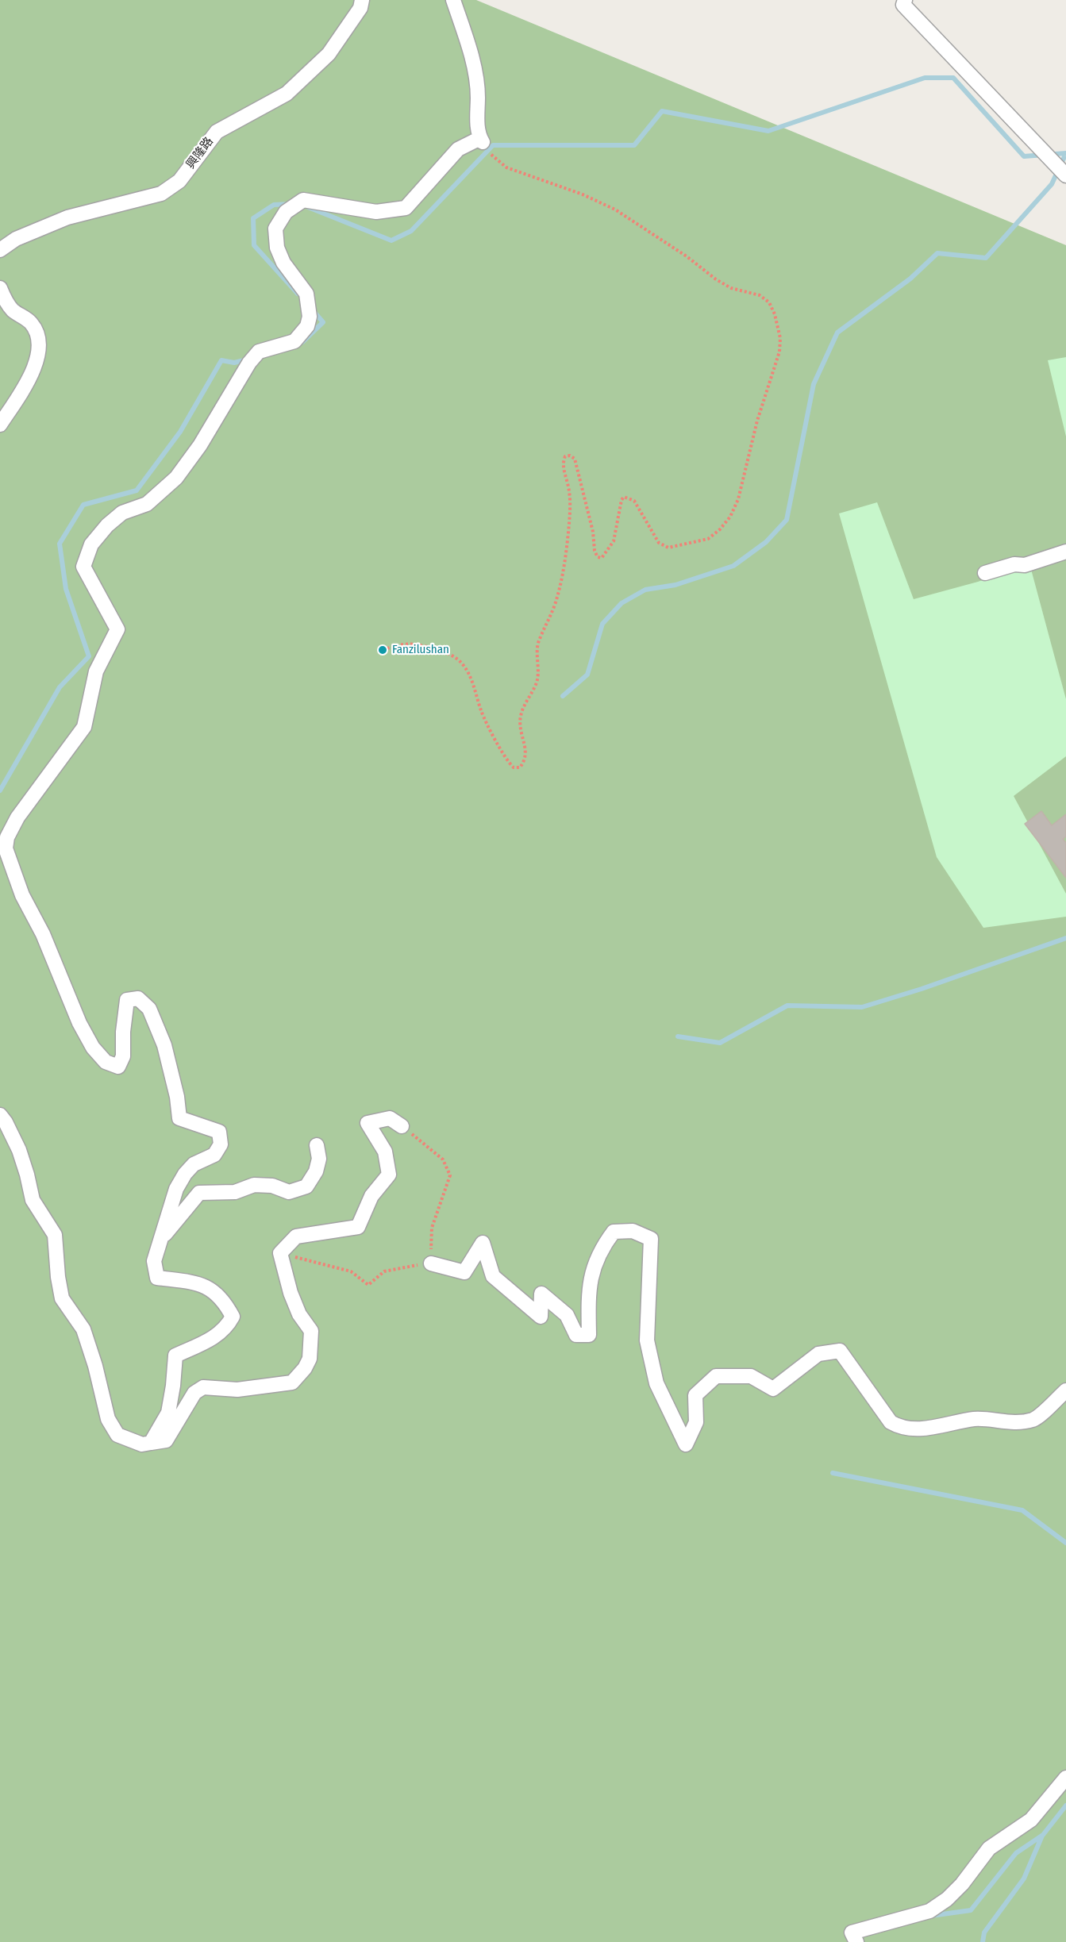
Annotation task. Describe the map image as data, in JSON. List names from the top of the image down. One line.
{"streets":{"street":["興隆路"]},"places":["Fanzilushan"]}
